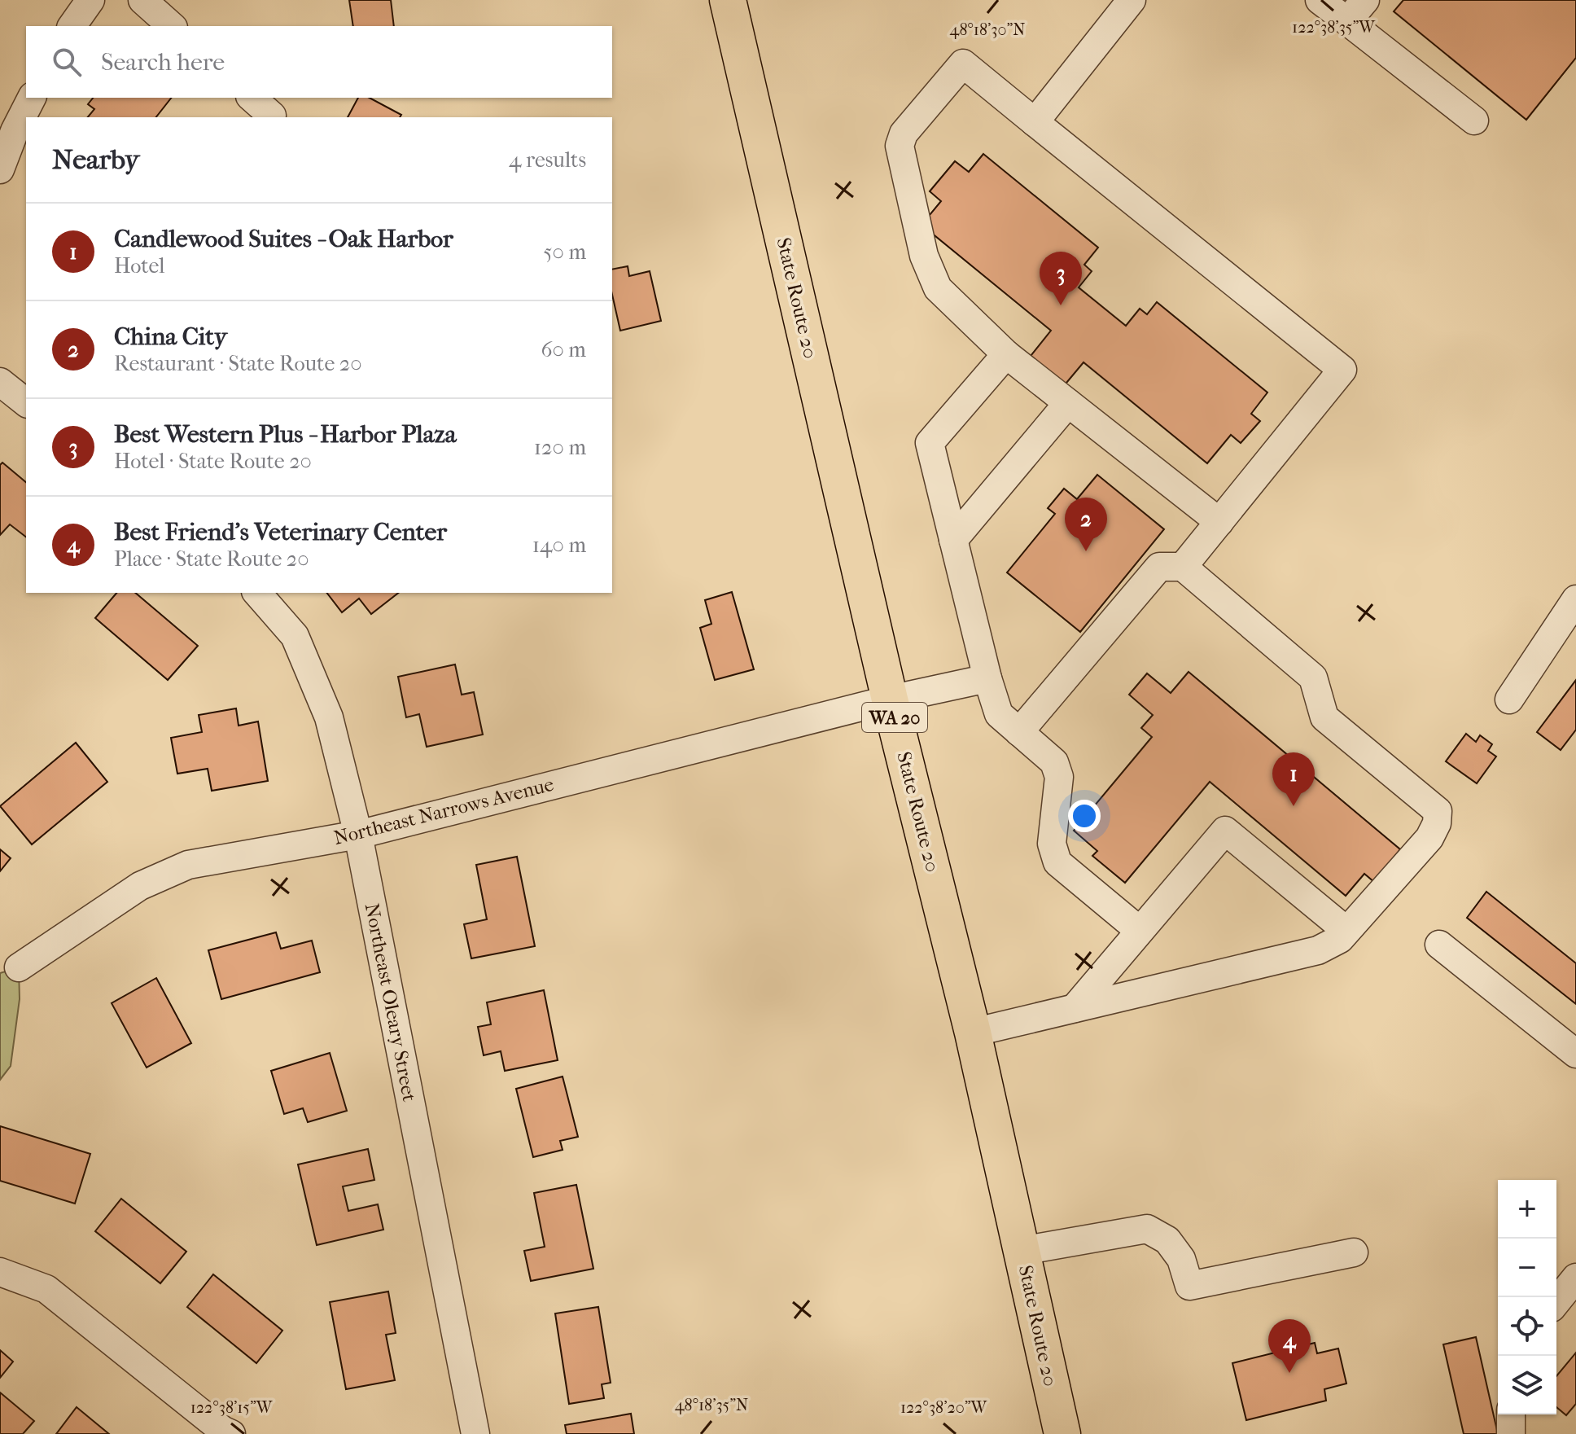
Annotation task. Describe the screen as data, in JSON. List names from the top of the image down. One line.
{"streets":{"main road":["State Route 20","WA 20"],"street":["Northeast Narrows Avenue","Northeast Oleary Street"]},"crossings":[["State Route 20","Northeast Narrows Avenue"],["Northeast Narrows Avenue","Northeast Oleary Street"]],"page":{"search":"Search here","heading":["Nearby","4 results"],"list":[{"mark":"1","name":"Candlewood Suites - Oak Harbor","note":"Hotel","value":"50 m"},{"mark":"2","name":"China City","note":"Restaurant · State Route 20","value":"60 m"},{"mark":"3","name":"Best Western Plus - Harbor Plaza","note":"Hotel · State Route 20","value":"120 m"},{"mark":"4","name":"Best Friend's Veterinary Center","note":"Place · State Route 20","value":"140 m"}],"pins":["3","2","1","4"],"map_buttons":["+","−"]},"coordinates":["122°38'35\"W","48°18'30\"N","48°18'35\"N","122°38'15\"W","122°38'20\"W"]}
